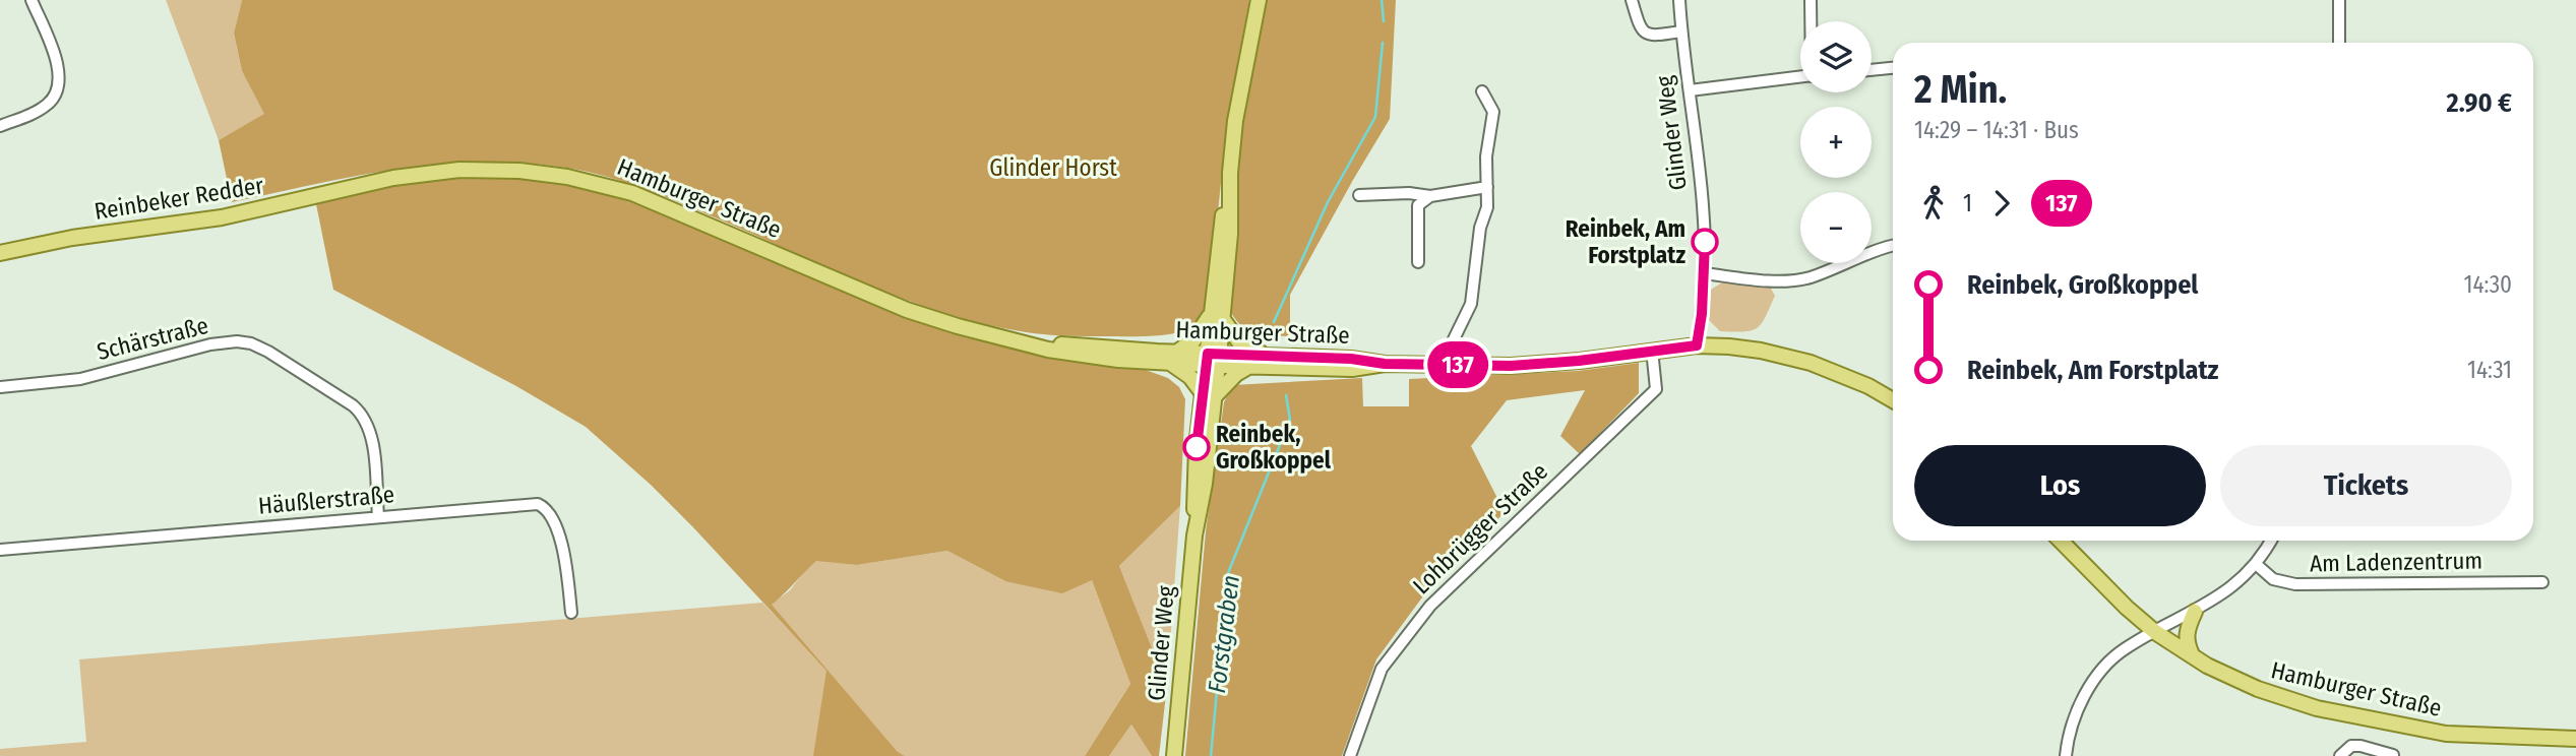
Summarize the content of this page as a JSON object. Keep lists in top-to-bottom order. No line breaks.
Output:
{"streets":{"main road":["Glinder Weg","Reinbeker Redder","Hamburger Straße"],"street":["Schärstraße","Häußlerstraße","Lohbrügger Straße","Am Ladenzentrum"]},"crossings":[["Glinder Weg","Hamburger Straße"],["Reinbeker Redder","Hamburger Straße"],["Hamburger Straße","Lohbrügger Straße"],["Schärstraße","Häußlerstraße"]],"water":["Forstgraben"],"parks":["Glinder Horst"],"places":["Reinbek, Am Forstplatz","Reinbek, Großkoppel"],"lines":["bus line 137"],"page":{"on_map":"137","map_buttons":["+","−"],"heading":["2 Min.","14:29 – 14:31 · Bus","2.90 €"],"legs":["1","137"],"list":[{"name":"Reinbek, Großkoppel","value":"14:30"},{"name":"Reinbek, Am Forstplatz","value":"14:31"}],"buttons":["Los","Tickets"]}}
